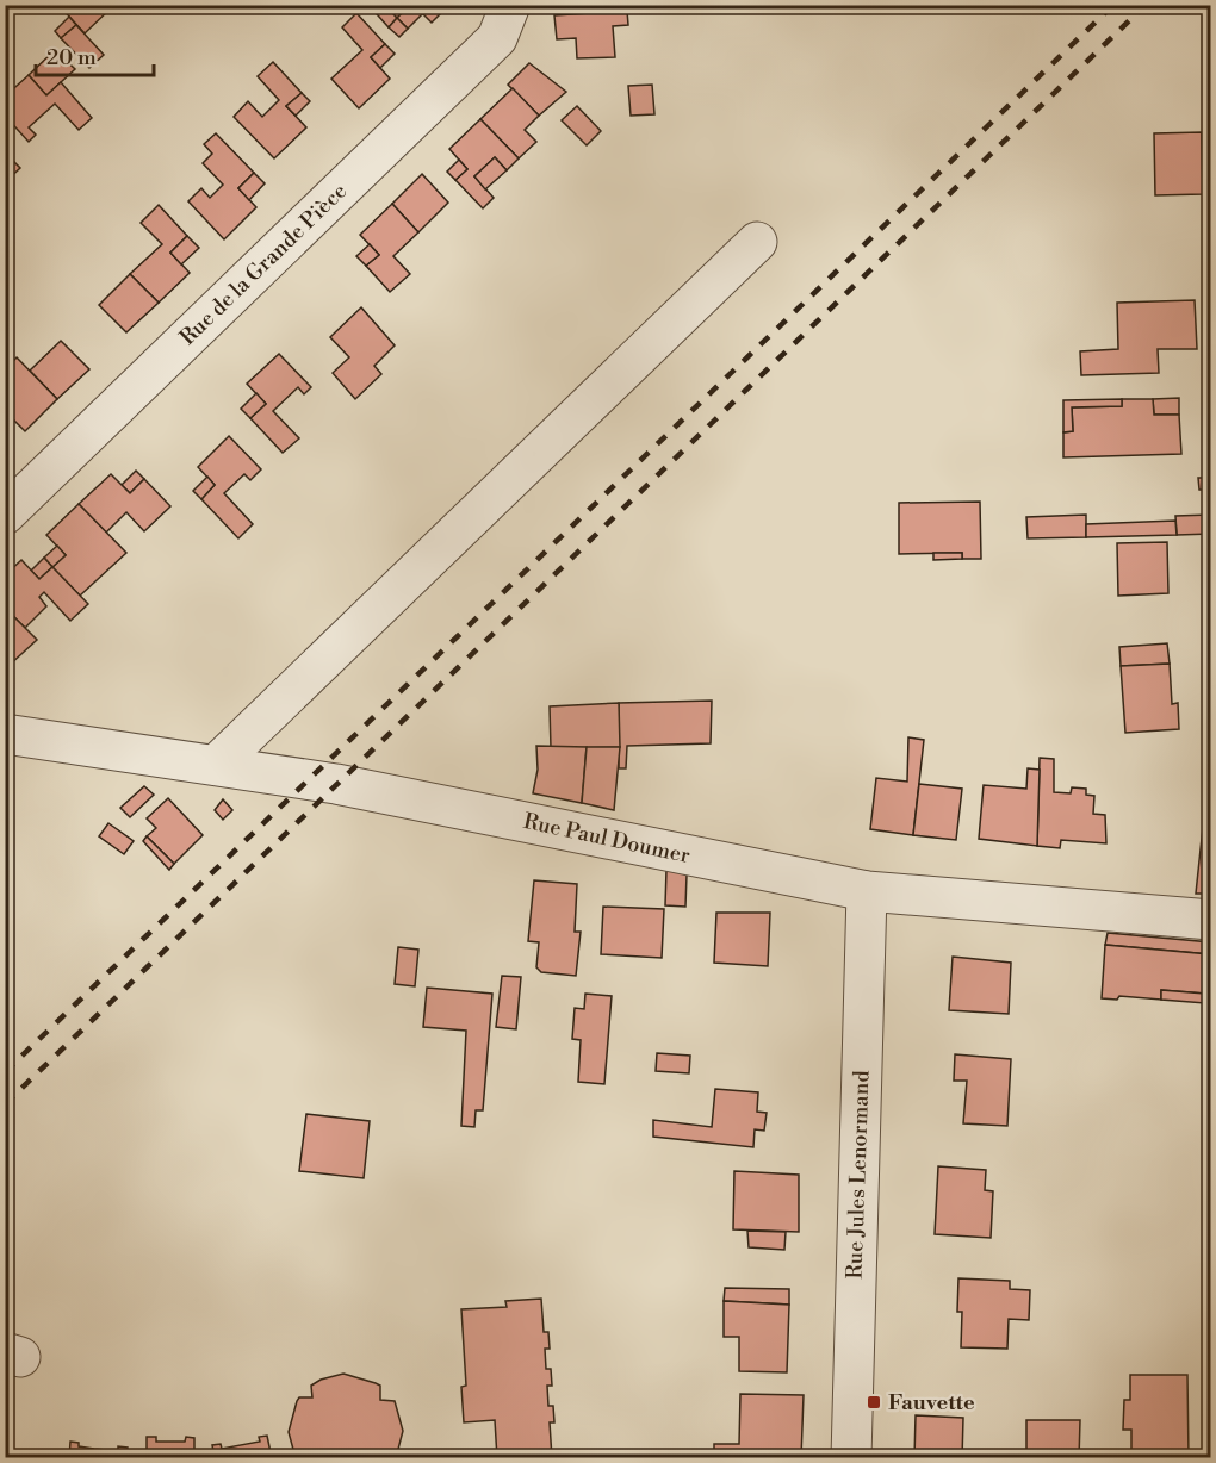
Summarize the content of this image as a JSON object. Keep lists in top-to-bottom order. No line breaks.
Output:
{"streets":{"street":["Rue de la Grande Pièce","Rue Paul Doumer","Rue Jules Lenormand"]},"crossings":[["Rue Paul Doumer","Rue Jules Lenormand"]],"places":{"transit":["Fauvette"]},"scale_bar":"20 m"}
